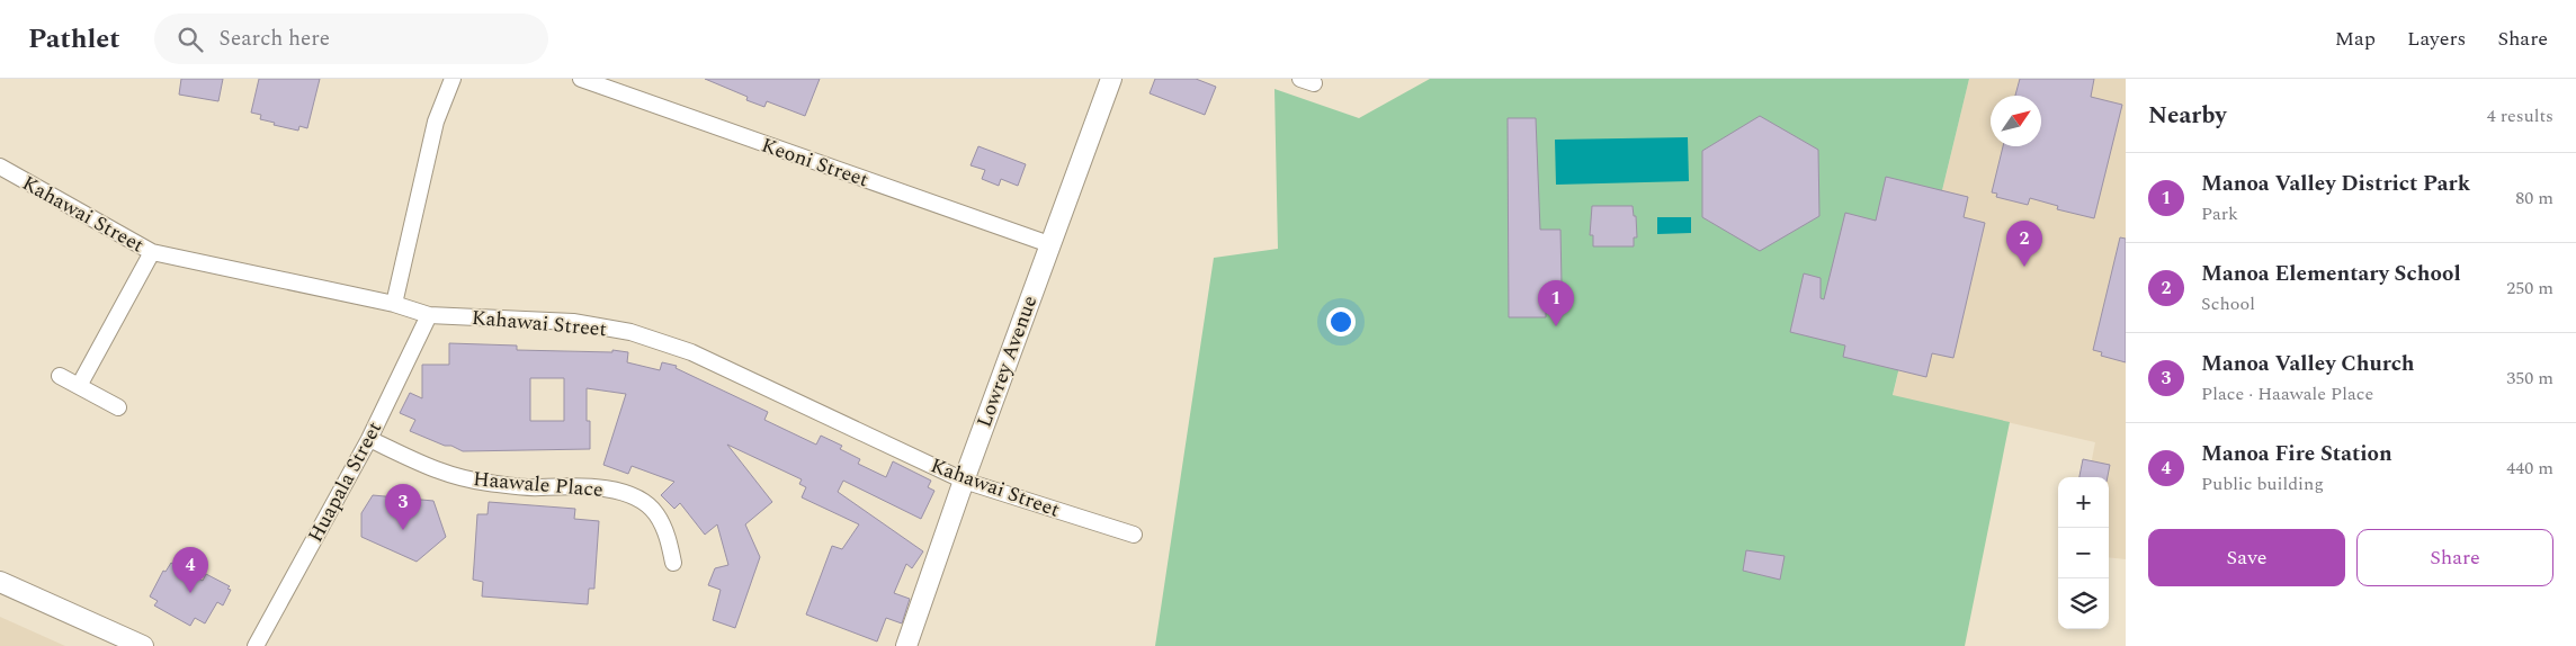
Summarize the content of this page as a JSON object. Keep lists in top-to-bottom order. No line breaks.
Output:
{"streets":{"street":["Keoni Street","Kahawai Street","Lowrey Avenue","Huapala Street","Haawale Place"]},"crossings":[["Keoni Street","Lowrey Avenue"],["Kahawai Street","Lowrey Avenue"],["Kahawai Street","Huapala Street"],["Huapala Street","Haawale Place"]],"north":"top right","page":{"header":"Pathlet","search":"Search here","nav":["Map","Layers","Share"],"heading":["Nearby","4 results"],"list":[{"mark":"1","name":"Manoa Valley District Park","note":"Park","value":"80 m"},{"mark":"2","name":"Manoa Elementary School","note":"School","value":"250 m"},{"mark":"3","name":"Manoa Valley Church","note":"Place · Haawale Place","value":"350 m"},{"mark":"4","name":"Manoa Fire Station","note":"Public building","value":"440 m"}],"pins":["2","1","3","4"],"map_buttons":["+","−"],"buttons":["Save","Share"]}}
